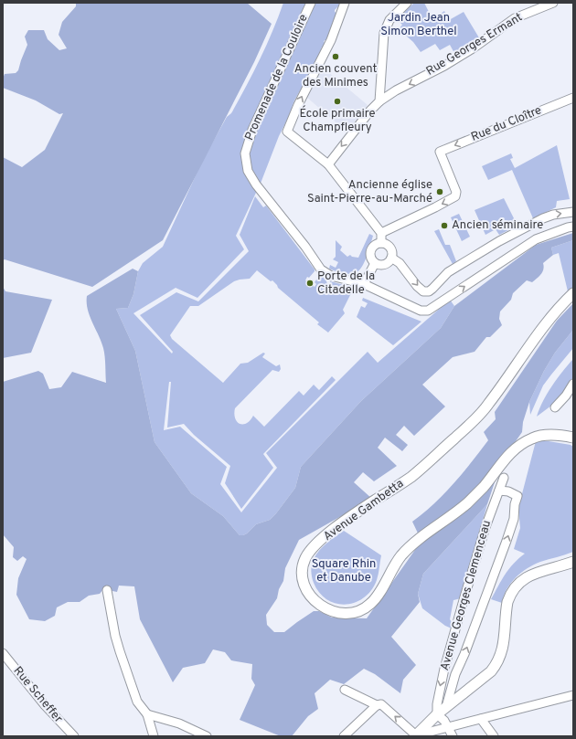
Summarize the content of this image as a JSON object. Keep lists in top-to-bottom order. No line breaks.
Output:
{"streets":{"main road":["Avenue Gambetta"],"street":["Rue Georges Ermant","Promenade de la Couloire","Rue du Cloître","Avenue Georges Clemenceau","Rue Scheffer"]},"one_way":["Rue Georges Ermant","Rue du Cloître"],"parks":["Jardin Jean Simon Berthel","Square Rhin et Danube"],"places":["Ancien couvent des Minimes","École primaire Champfleury","Ancienne église Saint-Pierre-au-Marché","Ancien séminaire","Porte de la Citadelle"]}
